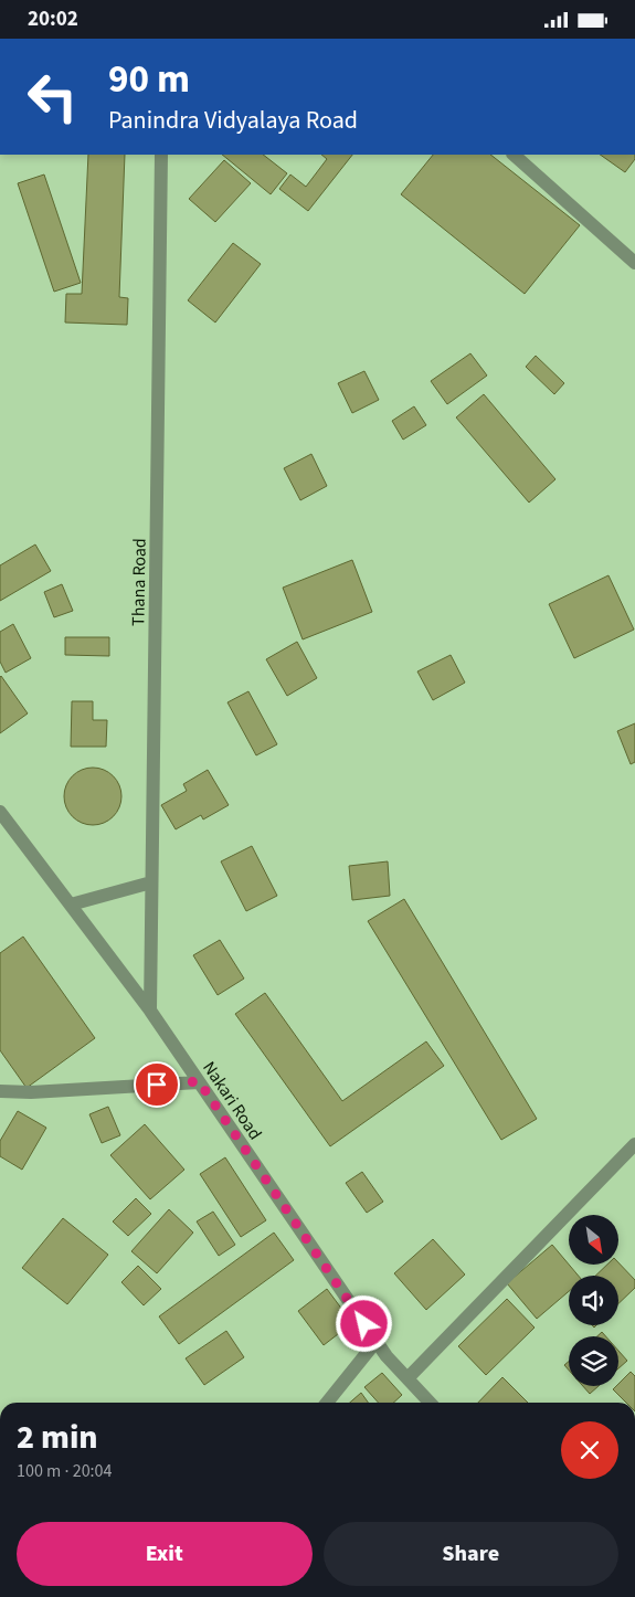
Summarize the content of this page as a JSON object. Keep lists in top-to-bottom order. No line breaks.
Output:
{"streets":{"street":["Thana Road","Nakari Road"]},"crossings":[["Thana Road","Nakari Road"]],"north":"bottom right","page":{"status":"20:02","turn":["90 m","Panindra Vidyalaya Road"],"heading":["2 min","100 m · 20:04"],"buttons":["Exit","Share"]}}
